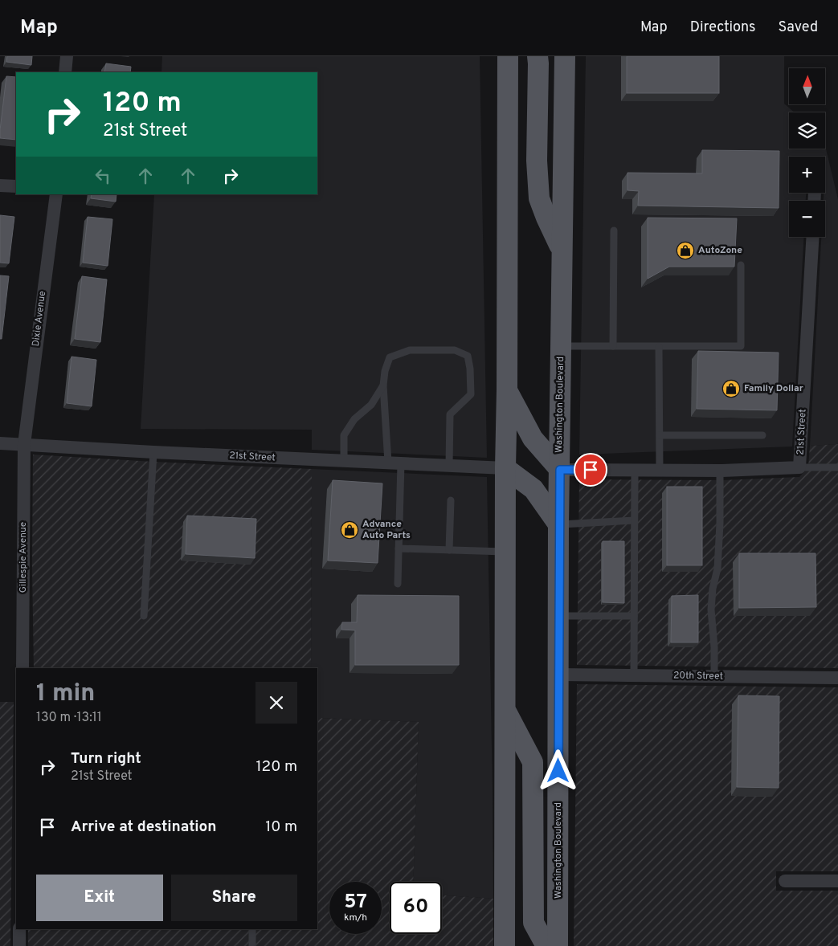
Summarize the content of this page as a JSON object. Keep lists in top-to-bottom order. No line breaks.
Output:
{"streets":{"main road":["Washington Boulevard"],"street":["Dixie Avenue","21st Street","Gillespie Avenue","20th Street"]},"crossings":[["Dixie Avenue","21st Street"],["Dixie Avenue","Gillespie Avenue"],["Washington Boulevard","21st Street"],["Washington Boulevard","20th Street"],["21st Street","Gillespie Avenue"]],"places":{"shop":["AutoZone","Family Dollar","Advance Auto Parts"]},"north":"top","page":{"header":"Map","nav":["Map","Directions","Saved"],"map_buttons":["+","−"],"turn":["120 m","21st Street"],"heading":["1 min","130 m · 13:11"],"list":[{"name":"Turn right","note":"21st Street","value":"120 m"},{"name":"Arrive at destination","value":"10 m"}],"buttons":["Exit","Share"],"speed":"57 km/h","limit":"60"}}
